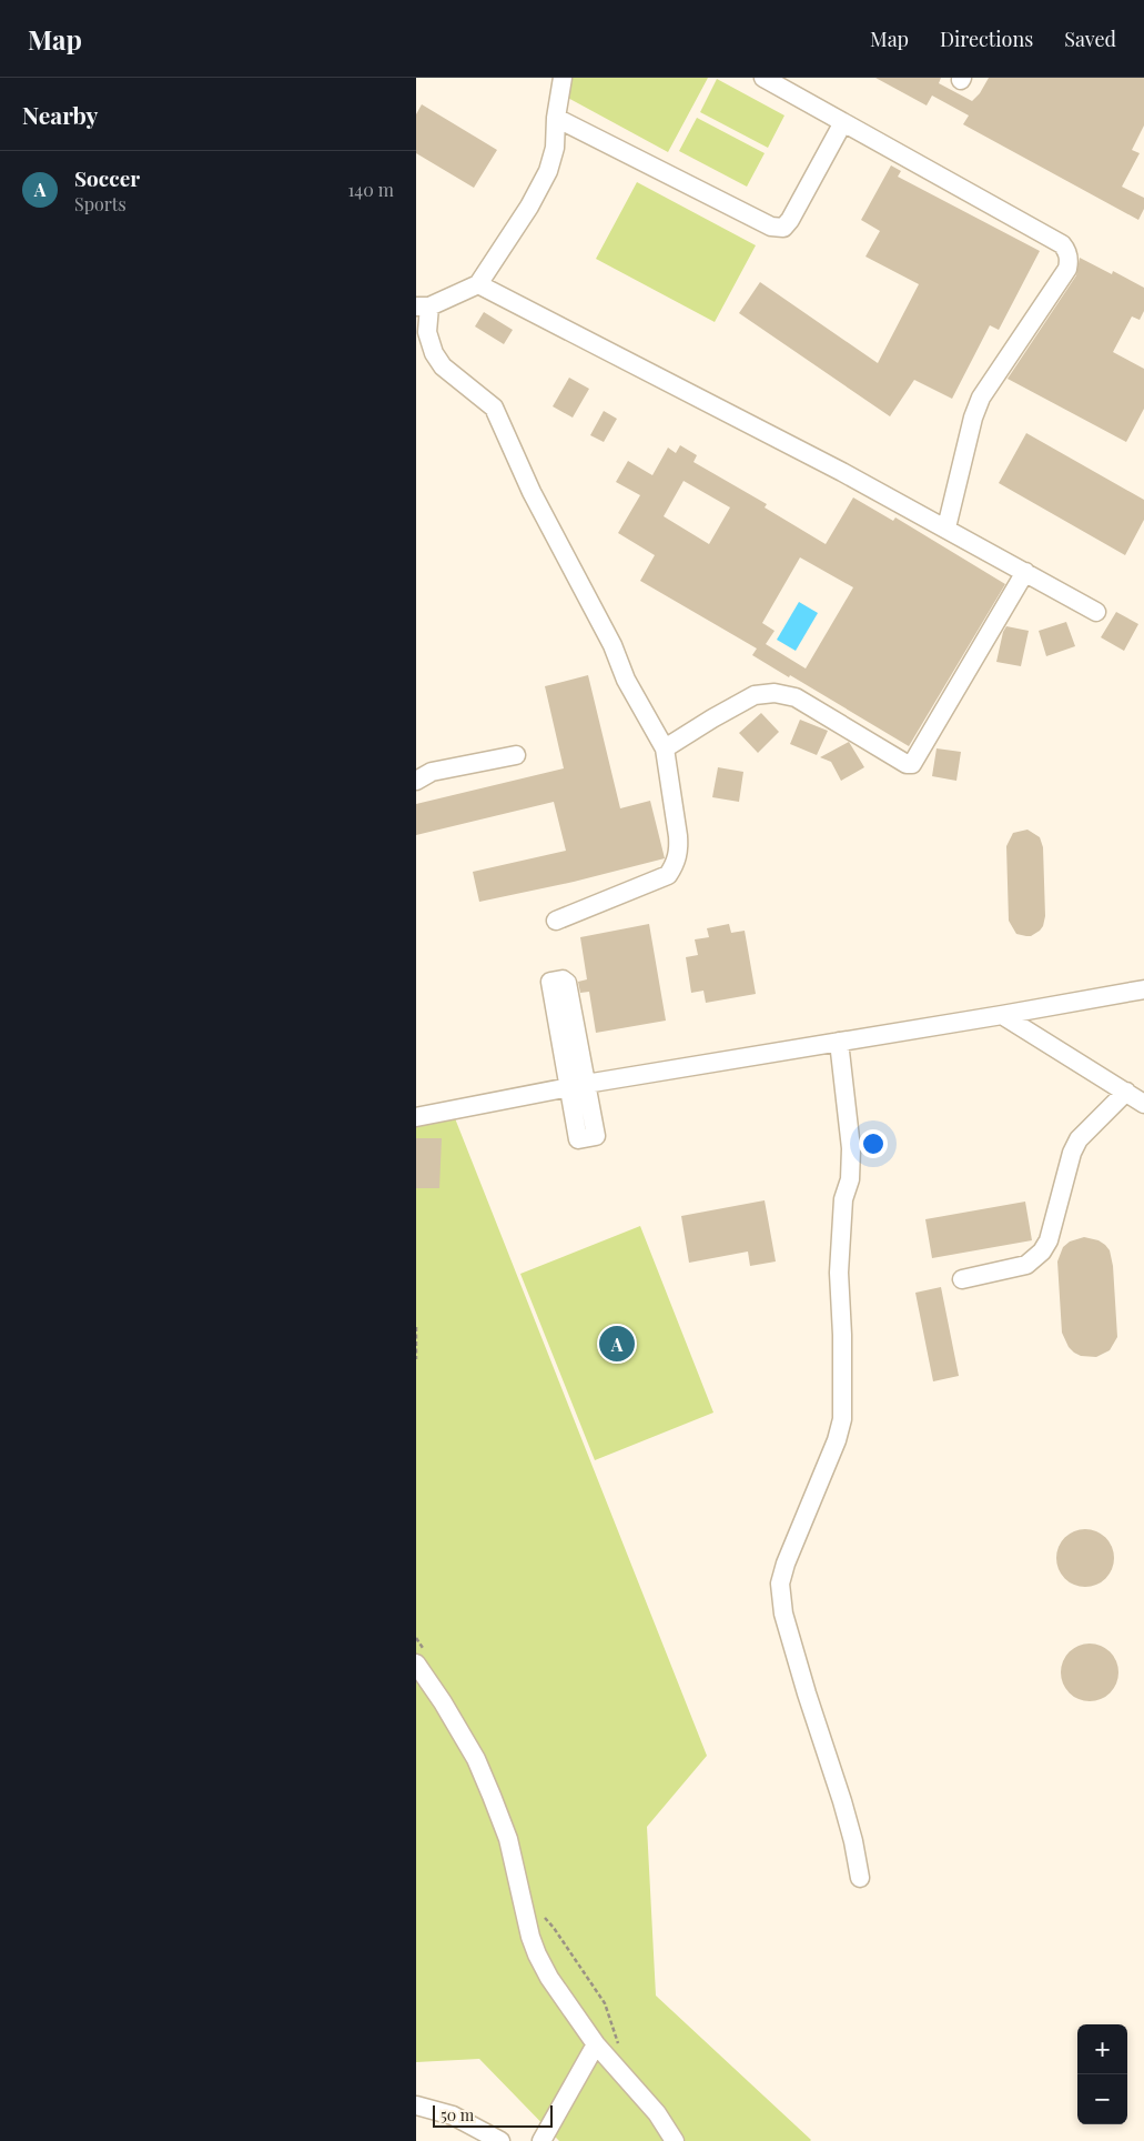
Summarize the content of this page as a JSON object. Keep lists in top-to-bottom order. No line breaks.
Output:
{"scale_bar":"50 m","page":{"header":"Map","nav":["Map","Directions","Saved"],"heading":"Nearby","list":[{"mark":"A","name":"Soccer","note":"Sports","value":"140 m"}],"pins":"A","map_buttons":["+","−"],"scale":"50 m"}}
